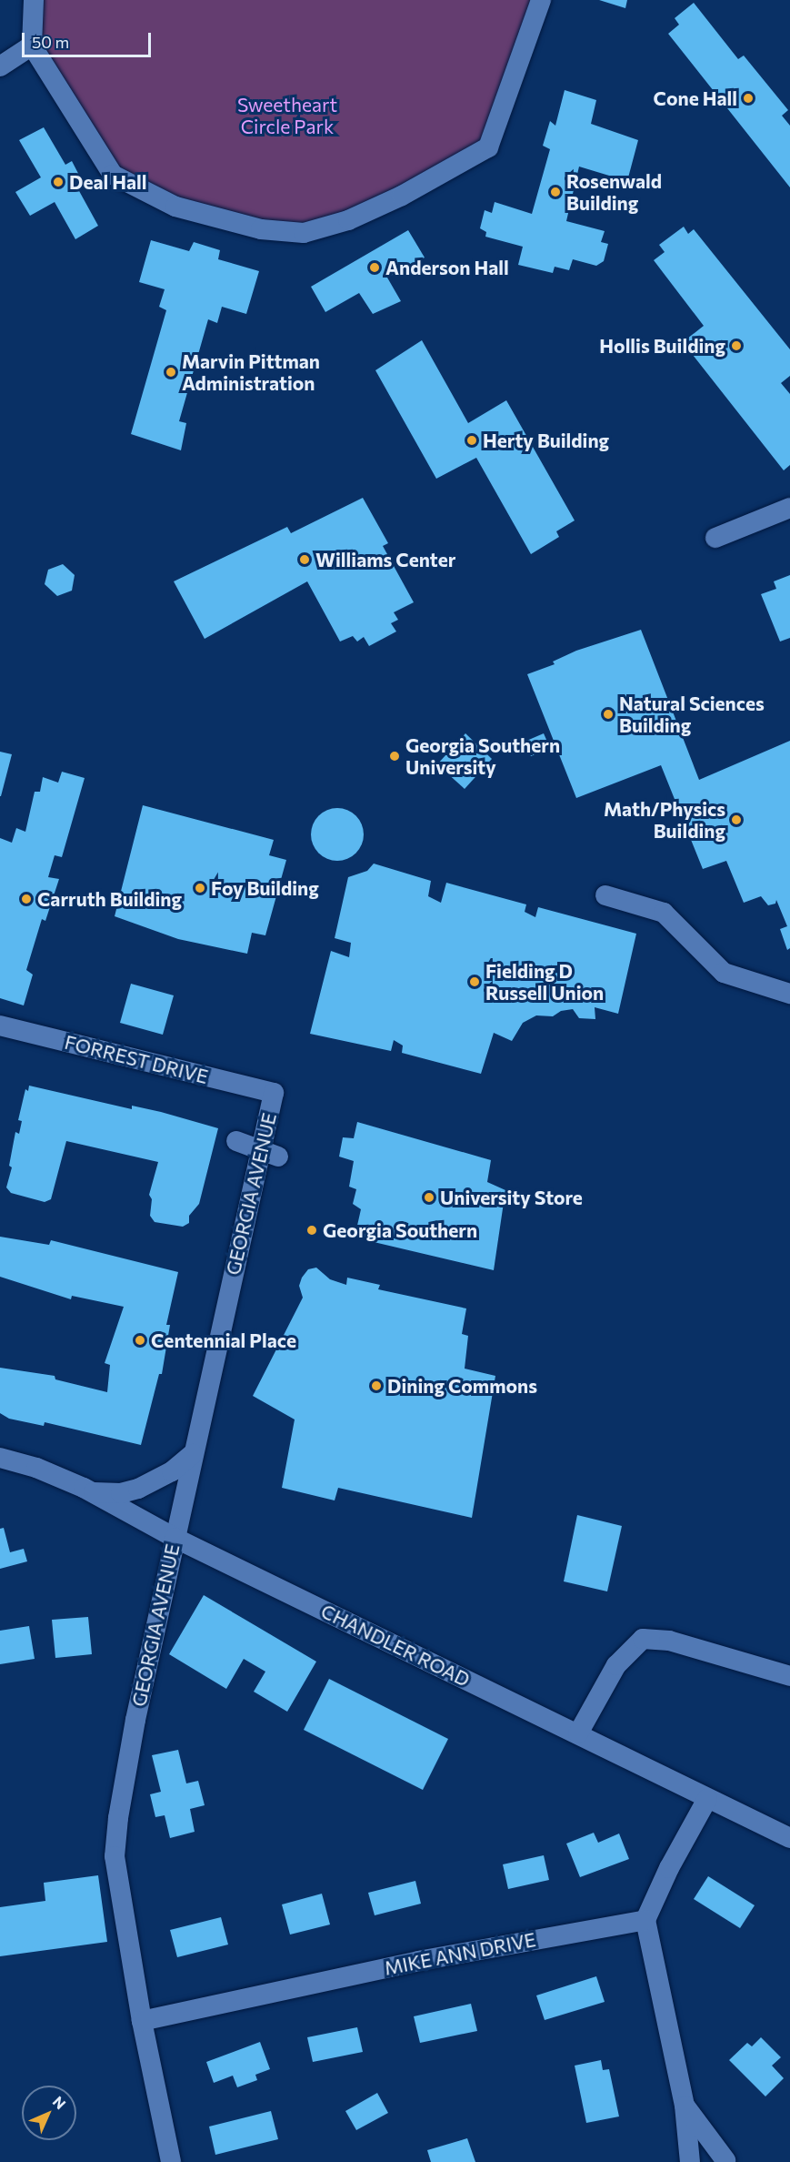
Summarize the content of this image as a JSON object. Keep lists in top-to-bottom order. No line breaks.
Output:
{"streets":{"street":["FORREST DRIVE","GEORGIA AVENUE","CHANDLER ROAD","MIKE ANN DRIVE"]},"crossings":[["FORREST DRIVE","GEORGIA AVENUE"],["GEORGIA AVENUE","CHANDLER ROAD"],["GEORGIA AVENUE","MIKE ANN DRIVE"]],"parks":["Sweetheart Circle Park"],"places":["Cone Hall","Deal Hall","Rosenwald Building","Anderson Hall","Hollis Building","Marvin Pittman Administration","Herty Building","Williams Center","Natural Sciences Building","Georgia Southern University","Math/Physics Building","Foy Building","Carruth Building","Fielding D Russell Union","University Store","Georgia Southern","Centennial Place","Dining Commons"],"scale_bar":"50 m","north":"top right"}
